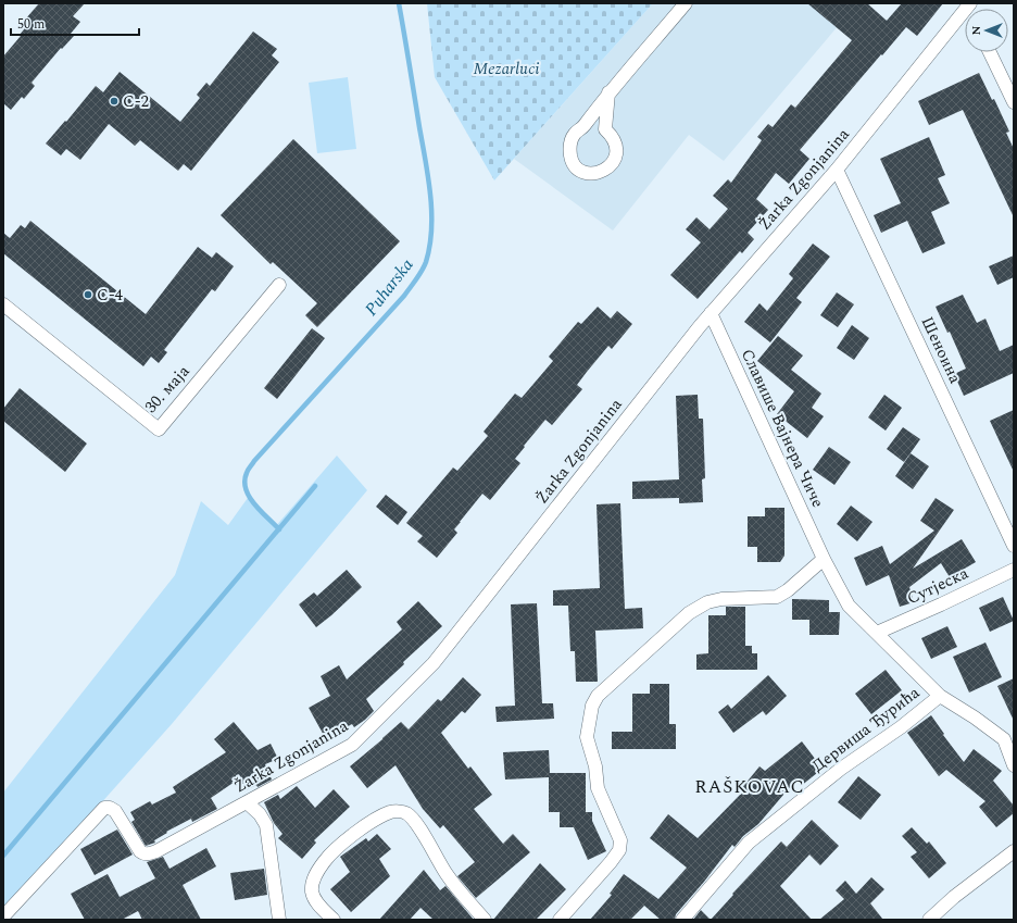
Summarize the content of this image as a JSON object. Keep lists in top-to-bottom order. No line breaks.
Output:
{"streets":{"street":["Žarka Zgonjanina","Шеноина","30. маја","Славише Вајнера Чиче","Сутјеска","Дервиша Ђурића"]},"crossings":[["Žarka Zgonjanina","Шеноина"],["Žarka Zgonjanina","Славише Вајнера Чиче"],["Славише Вајнера Чиче","Сутјеска"],["Славише Вајнера Чиче","Дервиша Ђурића"]],"districts":["RAŠKOVAC"],"water":["Puharska"],"parks":["Mezarluci"],"places":["C-2","C-4"],"scale_bar":"50 m","north":"left"}
